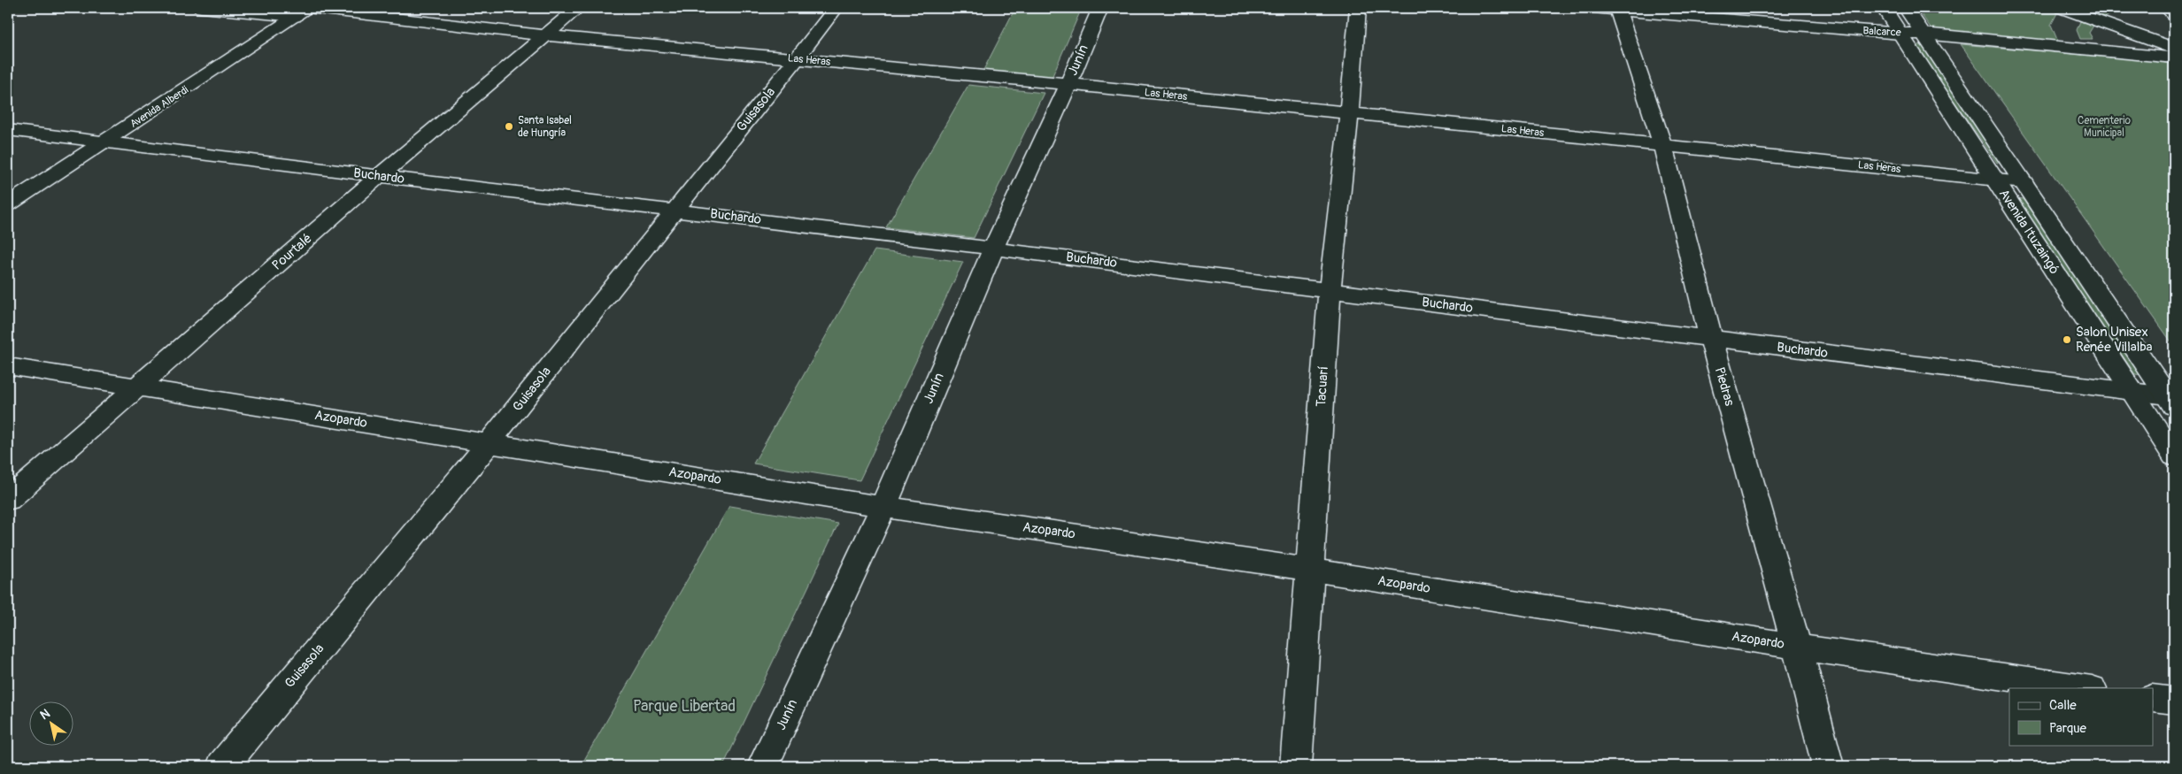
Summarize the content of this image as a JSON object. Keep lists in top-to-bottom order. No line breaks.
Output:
{"streets":{"street":["Balcarce","Las Heras","Junín","Avenida Alberdi","Guisasola","Buchardo","Avenida Ituzaingó","Pourtalé","Tacuarí","Piedras","Azopardo"]},"crossings":[["Balcarce","Avenida Ituzaingó"],["Balcarce","Piedras"],["Las Heras","Junín"],["Las Heras","Avenida Alberdi"],["Las Heras","Guisasola"],["Las Heras","Avenida Ituzaingó"],["Las Heras","Pourtalé"],["Las Heras","Tacuarí"],["Las Heras","Piedras"],["Junín","Buchardo"],["Junín","Azopardo"],["Avenida Alberdi","Buchardo"],["Guisasola","Buchardo"],["Guisasola","Azopardo"],["Buchardo","Avenida Ituzaingó"],["Buchardo","Pourtalé"],["Buchardo","Tacuarí"],["Buchardo","Piedras"],["Pourtalé","Azopardo"],["Tacuarí","Azopardo"],["Piedras","Azopardo"]],"parks":["Cementerio Municipal","Parque Libertad"],"places":["Santa Isabel de Hungría","Salon Unisex Renée Villalba"],"legend":["Calle","Parque"],"north":"top left"}
